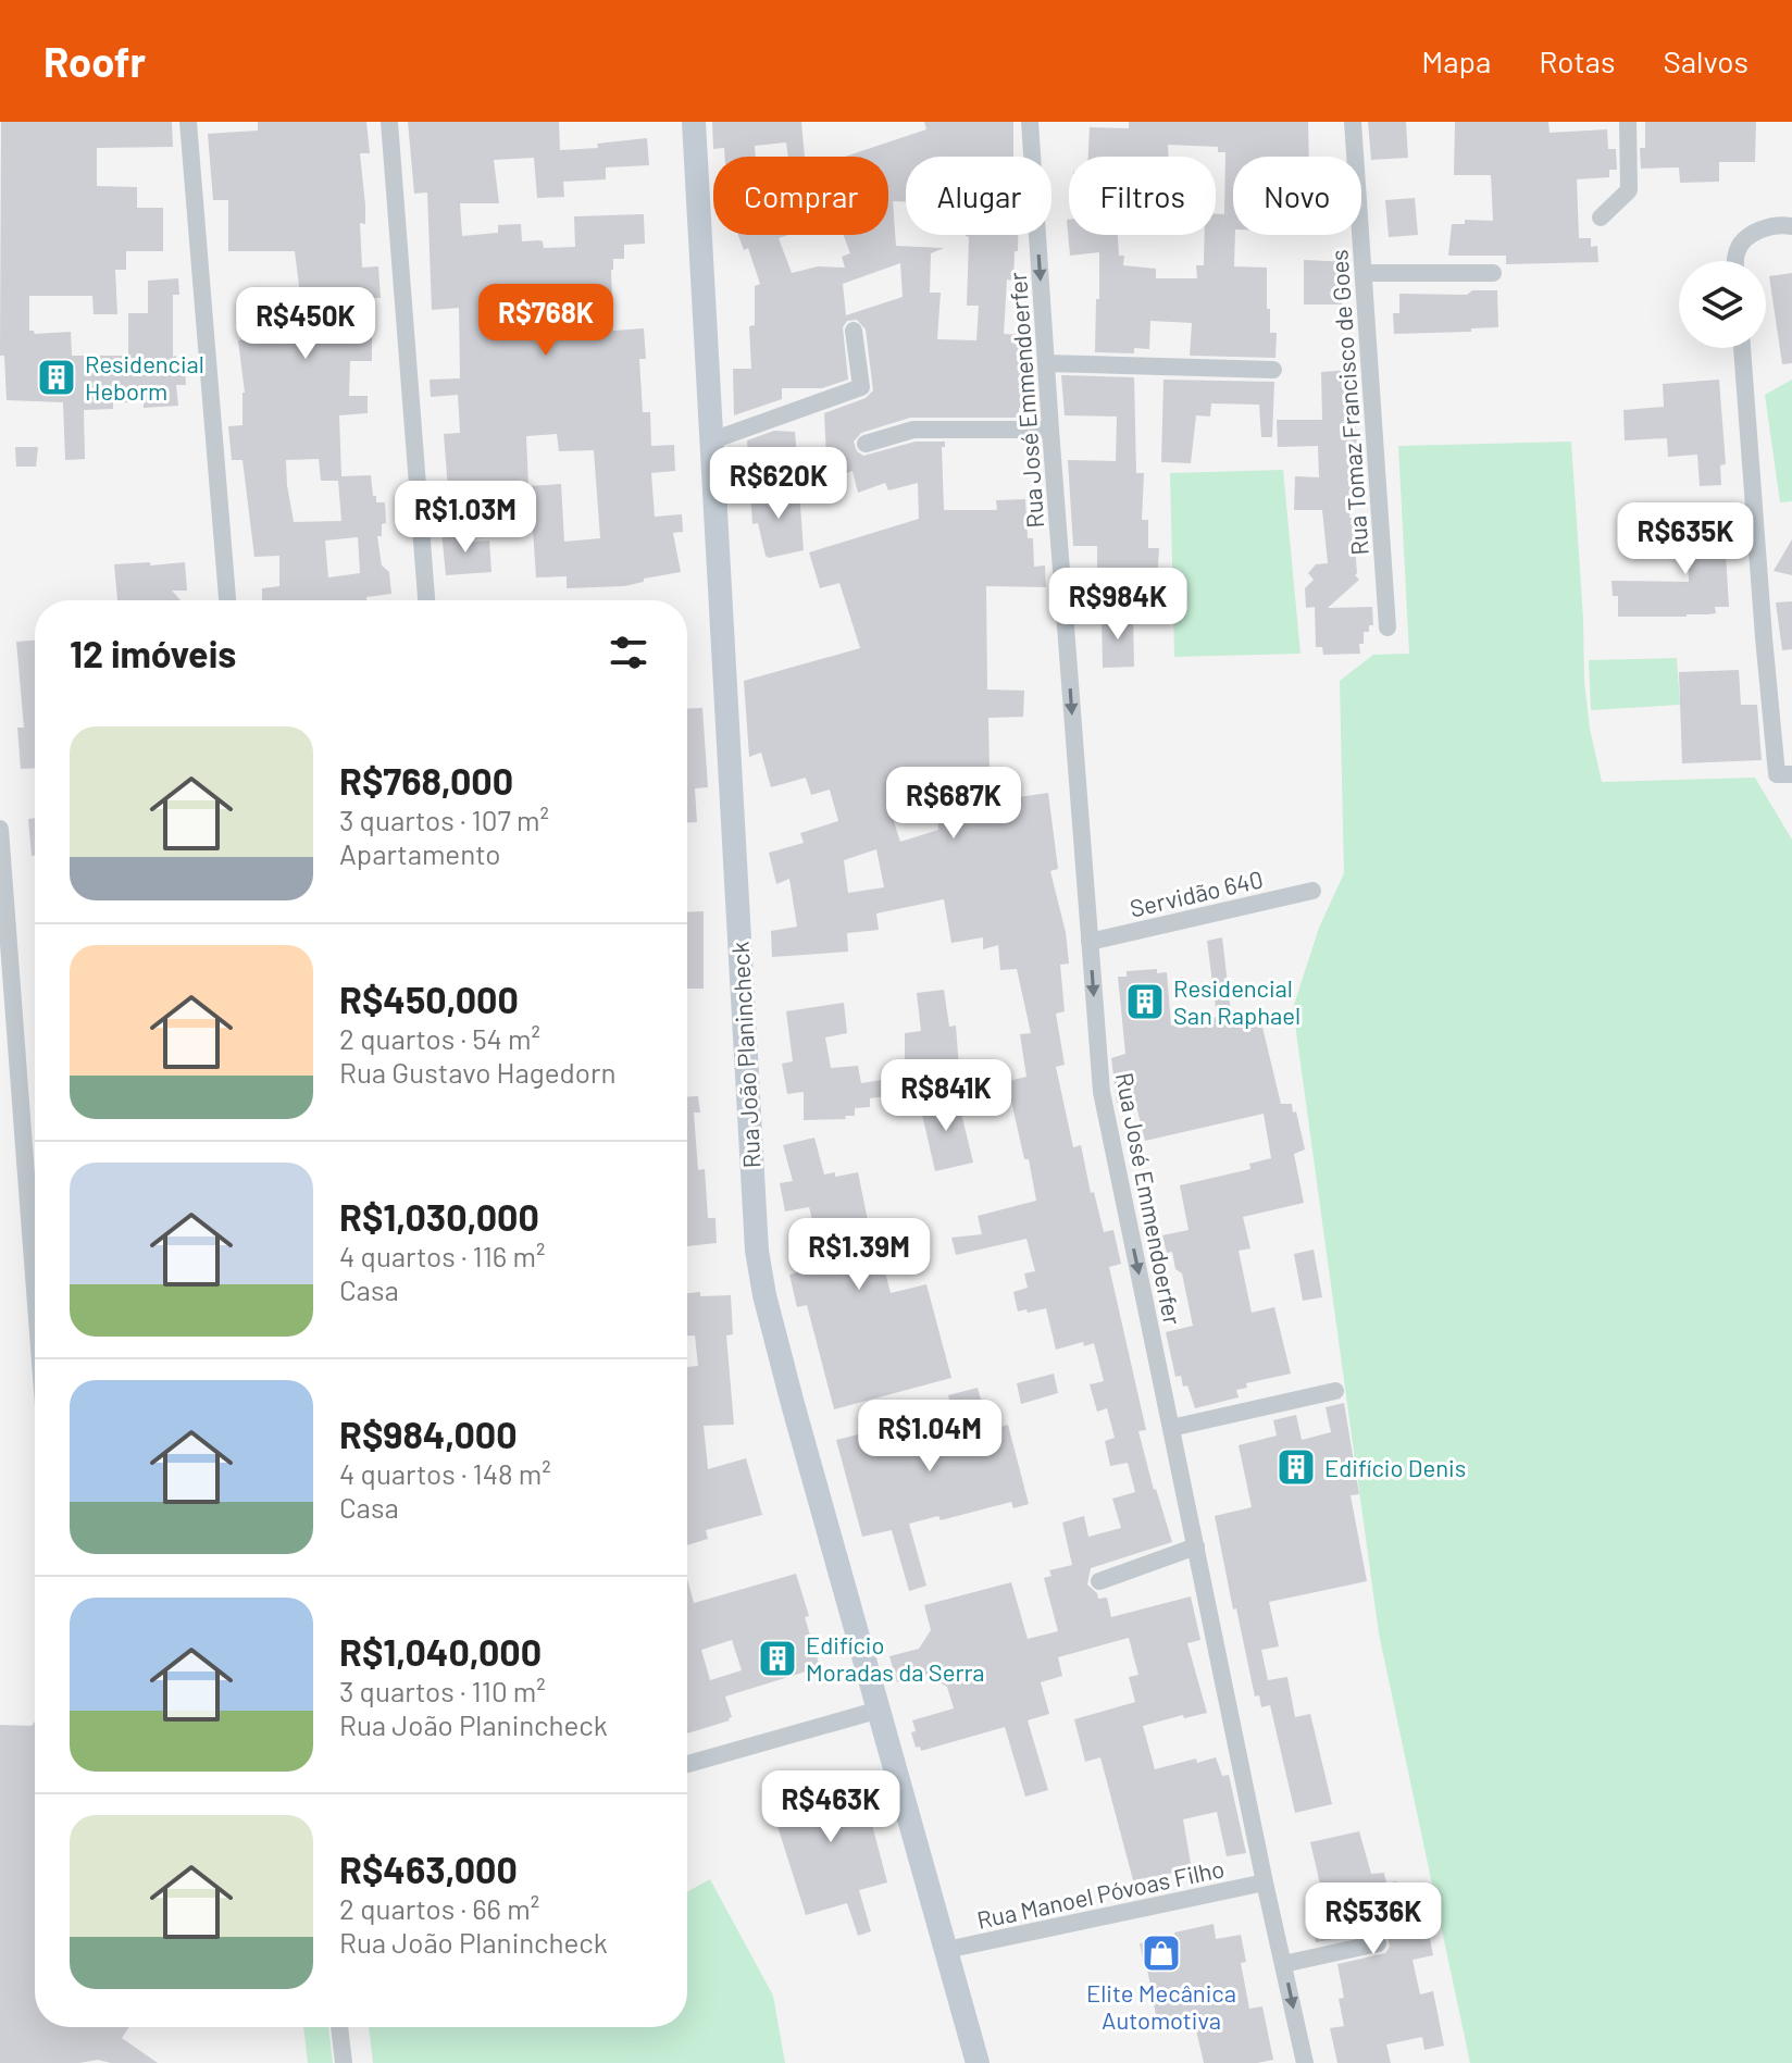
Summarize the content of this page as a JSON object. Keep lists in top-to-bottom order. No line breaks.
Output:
{"streets":{"main road":["Rua João Planincheck"],"street":["Rua José Emmendoerfer","Rua Tomaz Francisco de Goes","Servidão 640","Rua Manoel Póvoas Filho"]},"crossings":[["Rua José Emmendoerfer","Servidão 640"],["Rua José Emmendoerfer","Rua Manoel Póvoas Filho"],["Rua João Planincheck","Rua Manoel Póvoas Filho"]],"one_way":["Rua José Emmendoerfer"],"places":{"building":["Residencial Heborm","Residencial San Raphael","Edifício Denis","Edifício Moradas da Serra"],"shop":["Elite Mecânica Automotiva"]},"page":{"header":"Roofr","nav":["Mapa","Rotas","Salvos"],"chip":["Comprar","Alugar","Filtros","Novo"],"price":["R$768K","R$450K","R$620K","R$1.03M","R$635K","R$984K","R$687K","R$841K","R$1.39M","R$1.04M","R$463K","R$536K"],"heading":"12 imóveis","list":[{"name":"R$768,000","note":"3 quartos · 107 m² · Apartamento"},{"name":"R$450,000","note":"2 quartos · 54 m² · Rua Gustavo Hagedorn"},{"name":"R$1,030,000","note":"4 quartos · 116 m² · Casa"},{"name":"R$984,000","note":"4 quartos · 148 m² · Casa"},{"name":"R$1,040,000","note":"3 quartos · 110 m² · Rua João Planincheck"},{"name":"R$463,000","note":"2 quartos · 66 m² · Rua João Planincheck"}]}}
